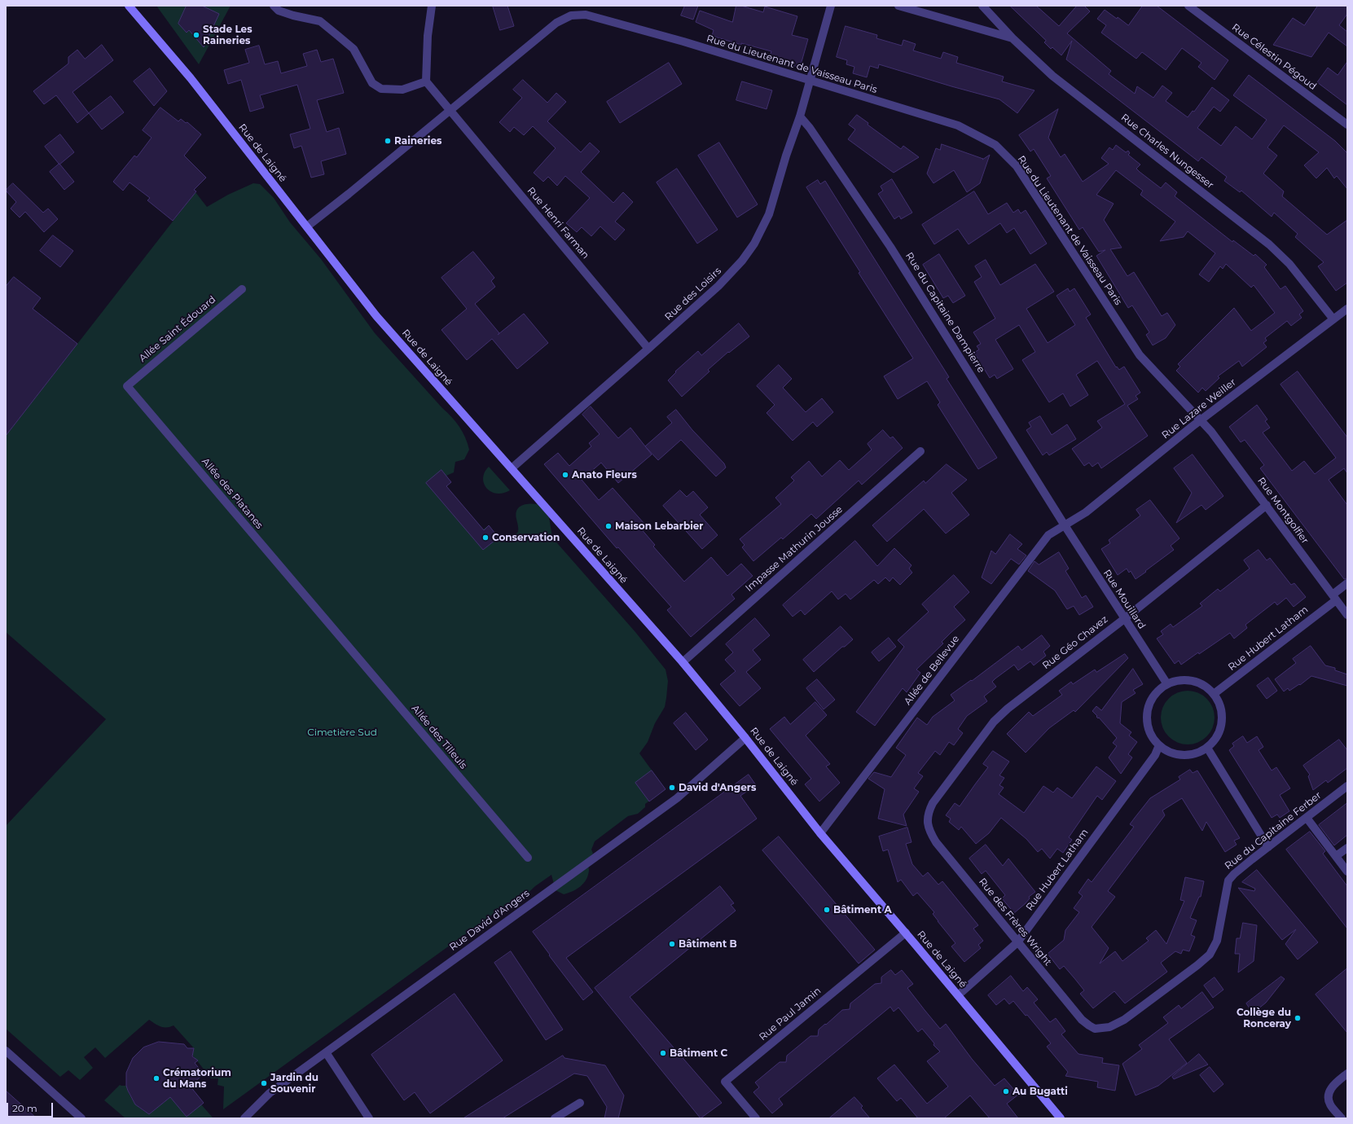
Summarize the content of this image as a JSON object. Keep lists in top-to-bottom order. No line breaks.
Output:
{"streets":{"street":["Rue Célestin Pégoud","Rue du Lieutenant de Vaisseau Paris","Rue Charles Nungesser","Rue de Laigné","Rue Henri Farman","Rue des Loisirs","Rue du Capitaine Dampierre","Allée Saint Édouard","Rue Lazare Weiller","Allée des Platanes","Rue Montgolfier","Impasse Mathurin Jousse","Rue Mouillard","Rue Hubert Latham","Rue Géo Chavez","Allée de Bellevue","Allée des Tilleuls","Rue du Capitaine Ferber","Rue David d'Angers","Rue des Frères Wright","Rue Paul Jamin"]},"crossings":[["Rue du Lieutenant de Vaisseau Paris","Rue de Laigné"],["Rue du Lieutenant de Vaisseau Paris","Rue Henri Farman"],["Rue du Lieutenant de Vaisseau Paris","Rue des Loisirs"],["Rue du Lieutenant de Vaisseau Paris","Rue Lazare Weiller"],["Rue du Lieutenant de Vaisseau Paris","Rue Montgolfier"],["Rue Charles Nungesser","Rue Lazare Weiller"],["Rue de Laigné","Rue des Loisirs"],["Rue de Laigné","Impasse Mathurin Jousse"],["Rue de Laigné","Rue Hubert Latham"],["Rue de Laigné","Allée de Bellevue"],["Rue de Laigné","Rue David d'Angers"],["Rue de Laigné","Rue Paul Jamin"],["Rue Henri Farman","Rue des Loisirs"],["Rue des Loisirs","Rue du Capitaine Dampierre"],["Rue du Capitaine Dampierre","Rue Lazare Weiller"],["Rue du Capitaine Dampierre","Rue Mouillard"],["Rue du Capitaine Dampierre","Allée de Bellevue"],["Allée Saint Édouard","Allée des Platanes"],["Rue Lazare Weiller","Rue Montgolfier"],["Rue Lazare Weiller","Rue Mouillard"],["Rue Lazare Weiller","Allée de Bellevue"],["Allée des Platanes","Allée des Tilleuls"],["Rue Montgolfier","Rue Hubert Latham"],["Rue Montgolfier","Rue Géo Chavez"],["Rue Mouillard","Rue Hubert Latham"],["Rue Mouillard","Rue Géo Chavez"],["Rue Mouillard","Allée de Bellevue"],["Rue Hubert Latham","Rue des Frères Wright"],["Rue Géo Chavez","Rue des Frères Wright"],["Rue du Capitaine Ferber","Rue des Frères Wright"]],"parks":["Cimetière Sud"],"places":["Stade Les Raineries","Raineries","Anato Fleurs","Maison Lebarbier","Conservation","David d'Angers","Bâtiment A","Bâtiment B","Collège du Ronceray","Bâtiment C","Crématorium du Mans","Jardin du Souvenir","Au Bugatti"],"scale_bar":"20 m"}
